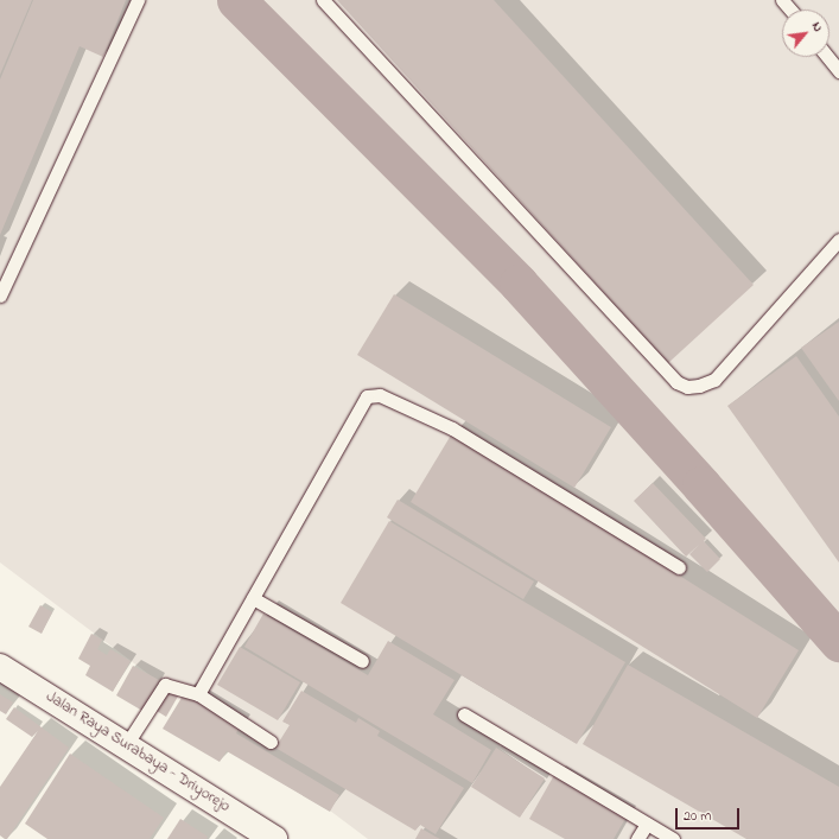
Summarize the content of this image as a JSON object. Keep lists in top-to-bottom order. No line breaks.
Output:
{"streets":{"main road":["Jalan Raya Surabaya - Driyorejo"]},"scale_bar":"20 m","north":"top right"}
